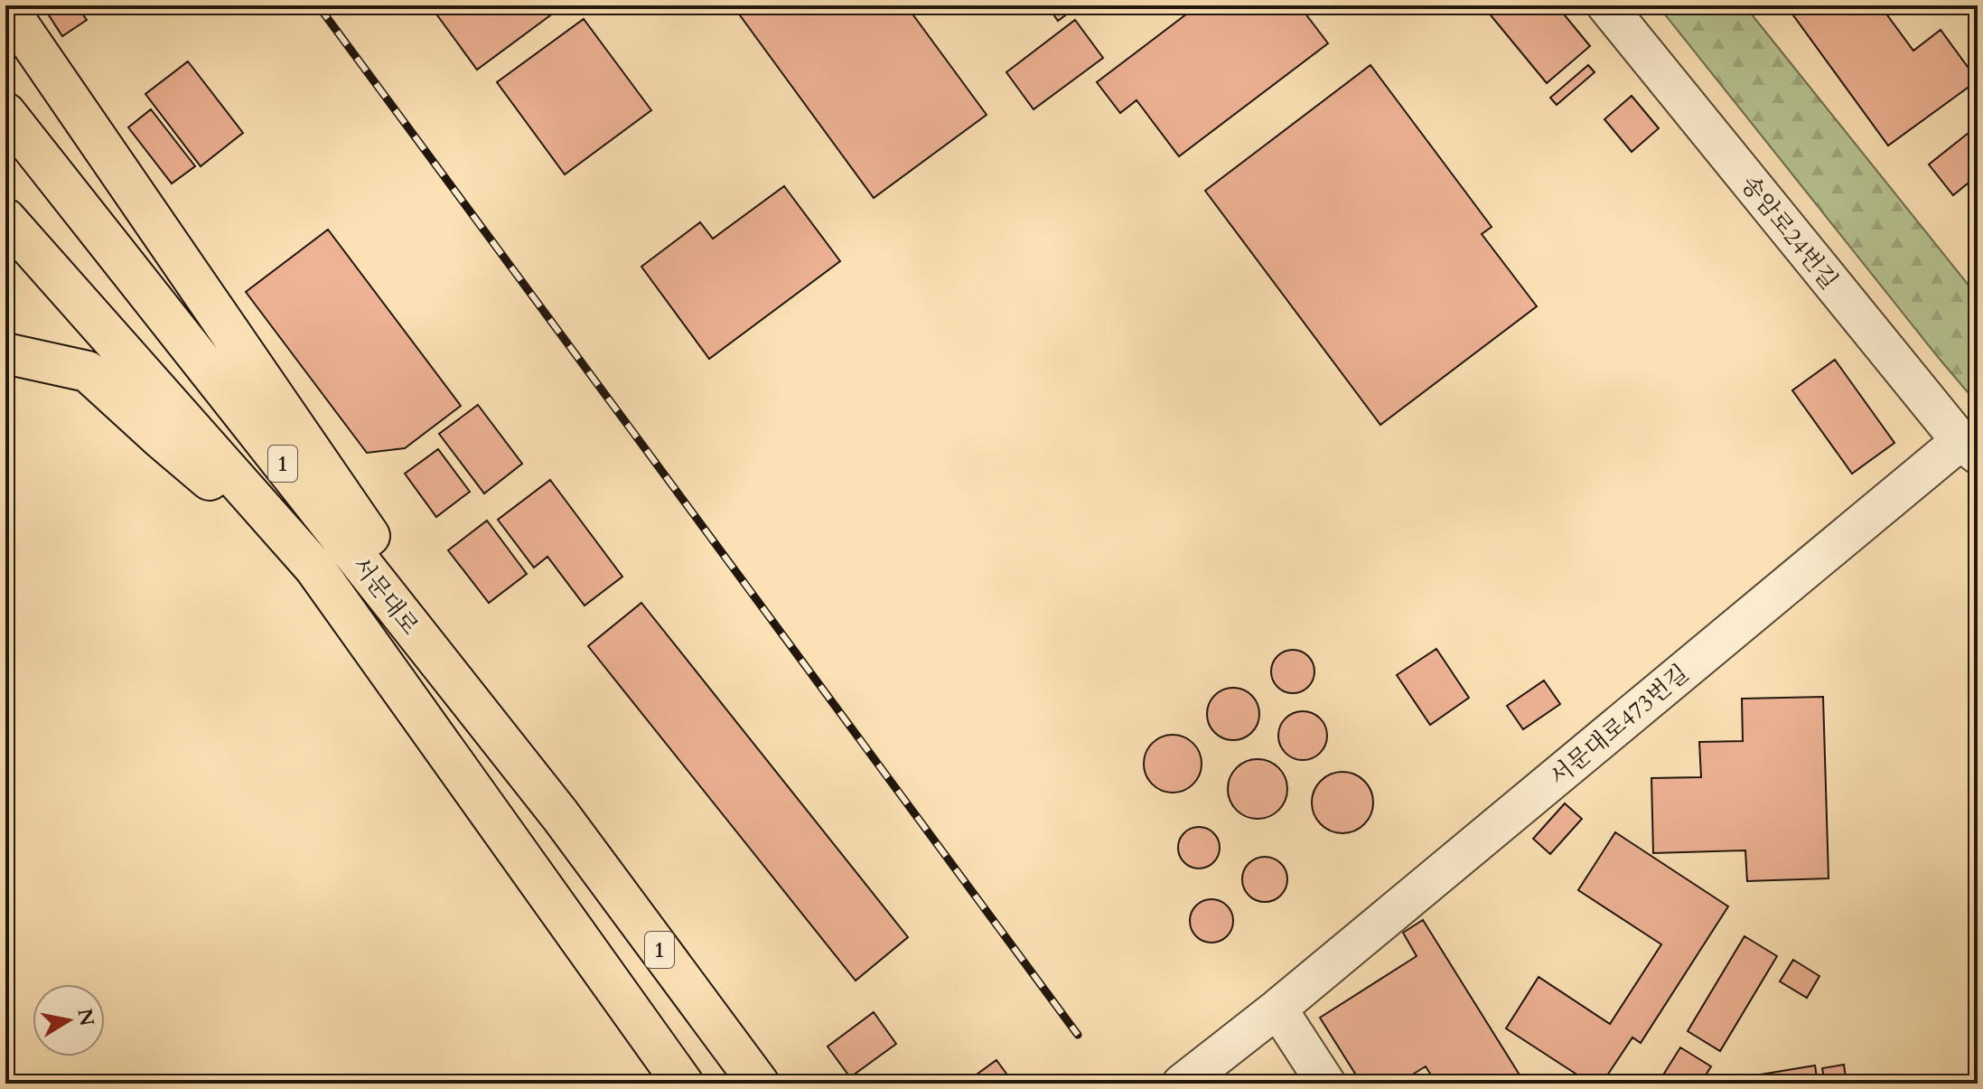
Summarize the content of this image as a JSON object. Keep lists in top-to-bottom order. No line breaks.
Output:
{"streets":{"main road":["1","서문대로"],"street":["송암로24번길","서문대로473번길"]},"crossings":[["송암로24번길","서문대로473번길"]],"north":"right"}
